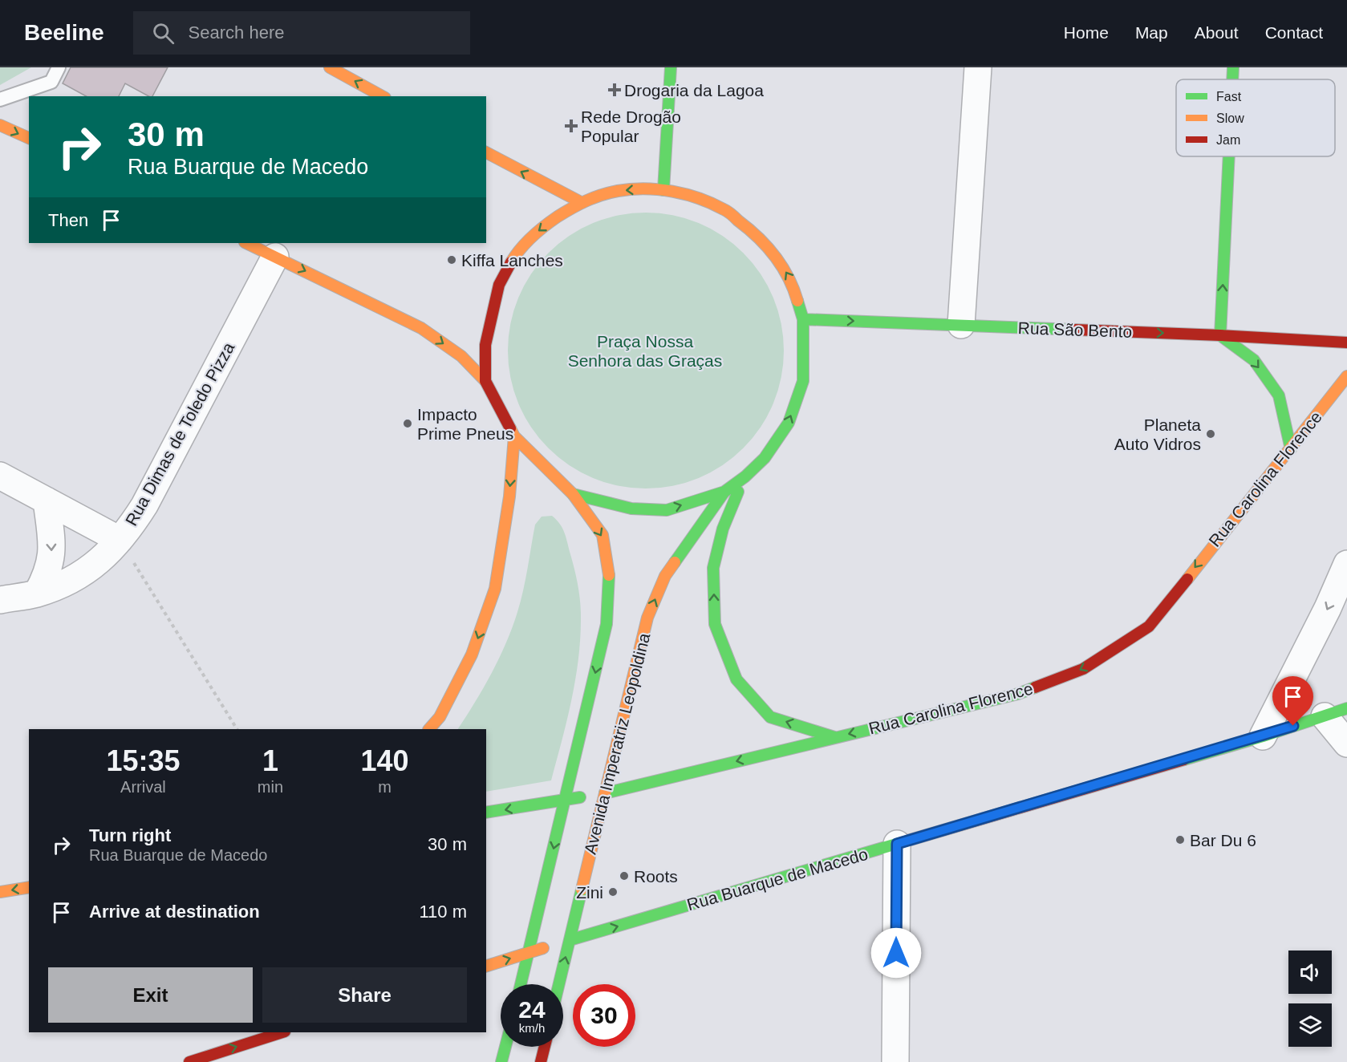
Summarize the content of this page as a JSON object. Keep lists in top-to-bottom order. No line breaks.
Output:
{"streets":{"main road":["Rua São Bento","Rua Carolina Florence","Avenida Imperatriz Leopoldina","Rua Buarque de Macedo"],"street":["Rua Dimas de Toledo Pizza"]},"crossings":[["Rua Carolina Florence","Avenida Imperatriz Leopoldina"],["Avenida Imperatriz Leopoldina","Rua Buarque de Macedo"]],"one_way":["Rua São Bento","Rua Carolina Florence","Avenida Imperatriz Leopoldina","Rua Buarque de Macedo"],"parks":["Praça Nossa Senhora das Graças"],"places":{"health":["Drogaria da Lagoa","Rede Drogão Popular"],"other":["Kiffa Lanches","Impacto Prime Pneus","Planeta Auto Vidros","Bar Du 6","Roots","Zini"]},"legend":["Fast","Slow","Jam"],"page":{"header":"Beeline","search":"Search here","nav":["Home","Map","About","Contact"],"turn":["30 m","Rua Buarque de Macedo"],"then":"Then","eta":["15:35","Arrival","1","min","140","m"],"list":[{"name":"Turn right","note":"Rua Buarque de Macedo","value":"30 m"},{"name":"Arrive at destination","value":"110 m"}],"buttons":["Exit","Share"],"speed":"24 km/h","limit":"30"}}
